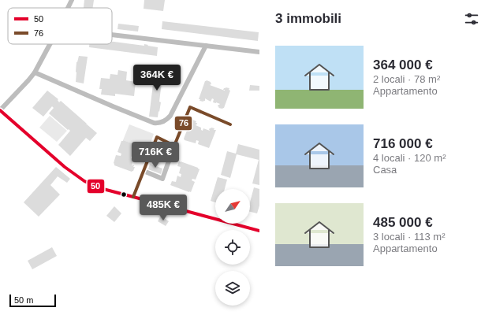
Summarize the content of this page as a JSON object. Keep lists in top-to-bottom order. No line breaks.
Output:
{"lines":["transit line 76","transit line 50"],"legend":["50","76"],"scale_bar":"50 m","north":"top right","page":{"heading":"3 immobili","list":[{"name":"364 000 €","note":"2 locali · 78 m² · Appartamento"},{"name":"716 000 €","note":"4 locali · 120 m² · Casa"},{"name":"485 000 €","note":"3 locali · 113 m² · Appartamento"}],"price":["364K €","716K €","485K €"],"scale":"50 m"}}
